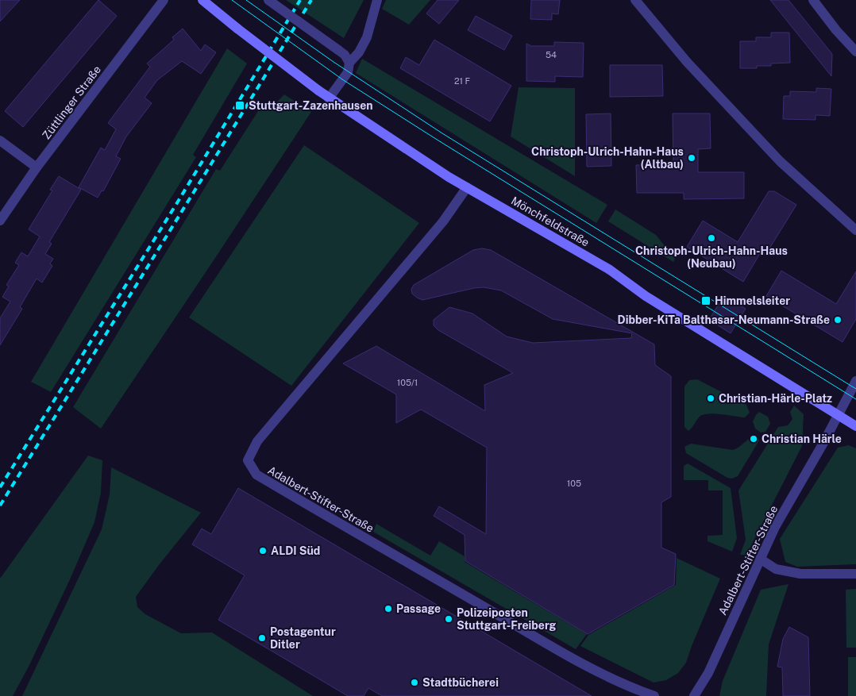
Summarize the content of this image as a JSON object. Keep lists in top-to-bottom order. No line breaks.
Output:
{"streets":{"main road":["Mönchfeldstraße"],"street":["Züttlinger Straße","Adalbert-Stifter-Straße"]},"crossings":[["Mönchfeldstraße","Adalbert-Stifter-Straße"]],"places":{"transit":["Stuttgart-Zazenhausen","Himmelsleiter"],"other":["Christoph-Ulrich-Hahn-Haus (Altbau)","Christoph-Ulrich-Hahn-Haus (Neubau)","Dibber-KiTa Balthasar-Neumann-Straße","Christian-Härle-Platz","Christian Härle","ALDI Süd","Passage","Polizeiposten Stuttgart-Freiberg","Postagentur Ditler","Stadtbücherei"]},"house_numbers":["54","21 F","105/1","105"]}
